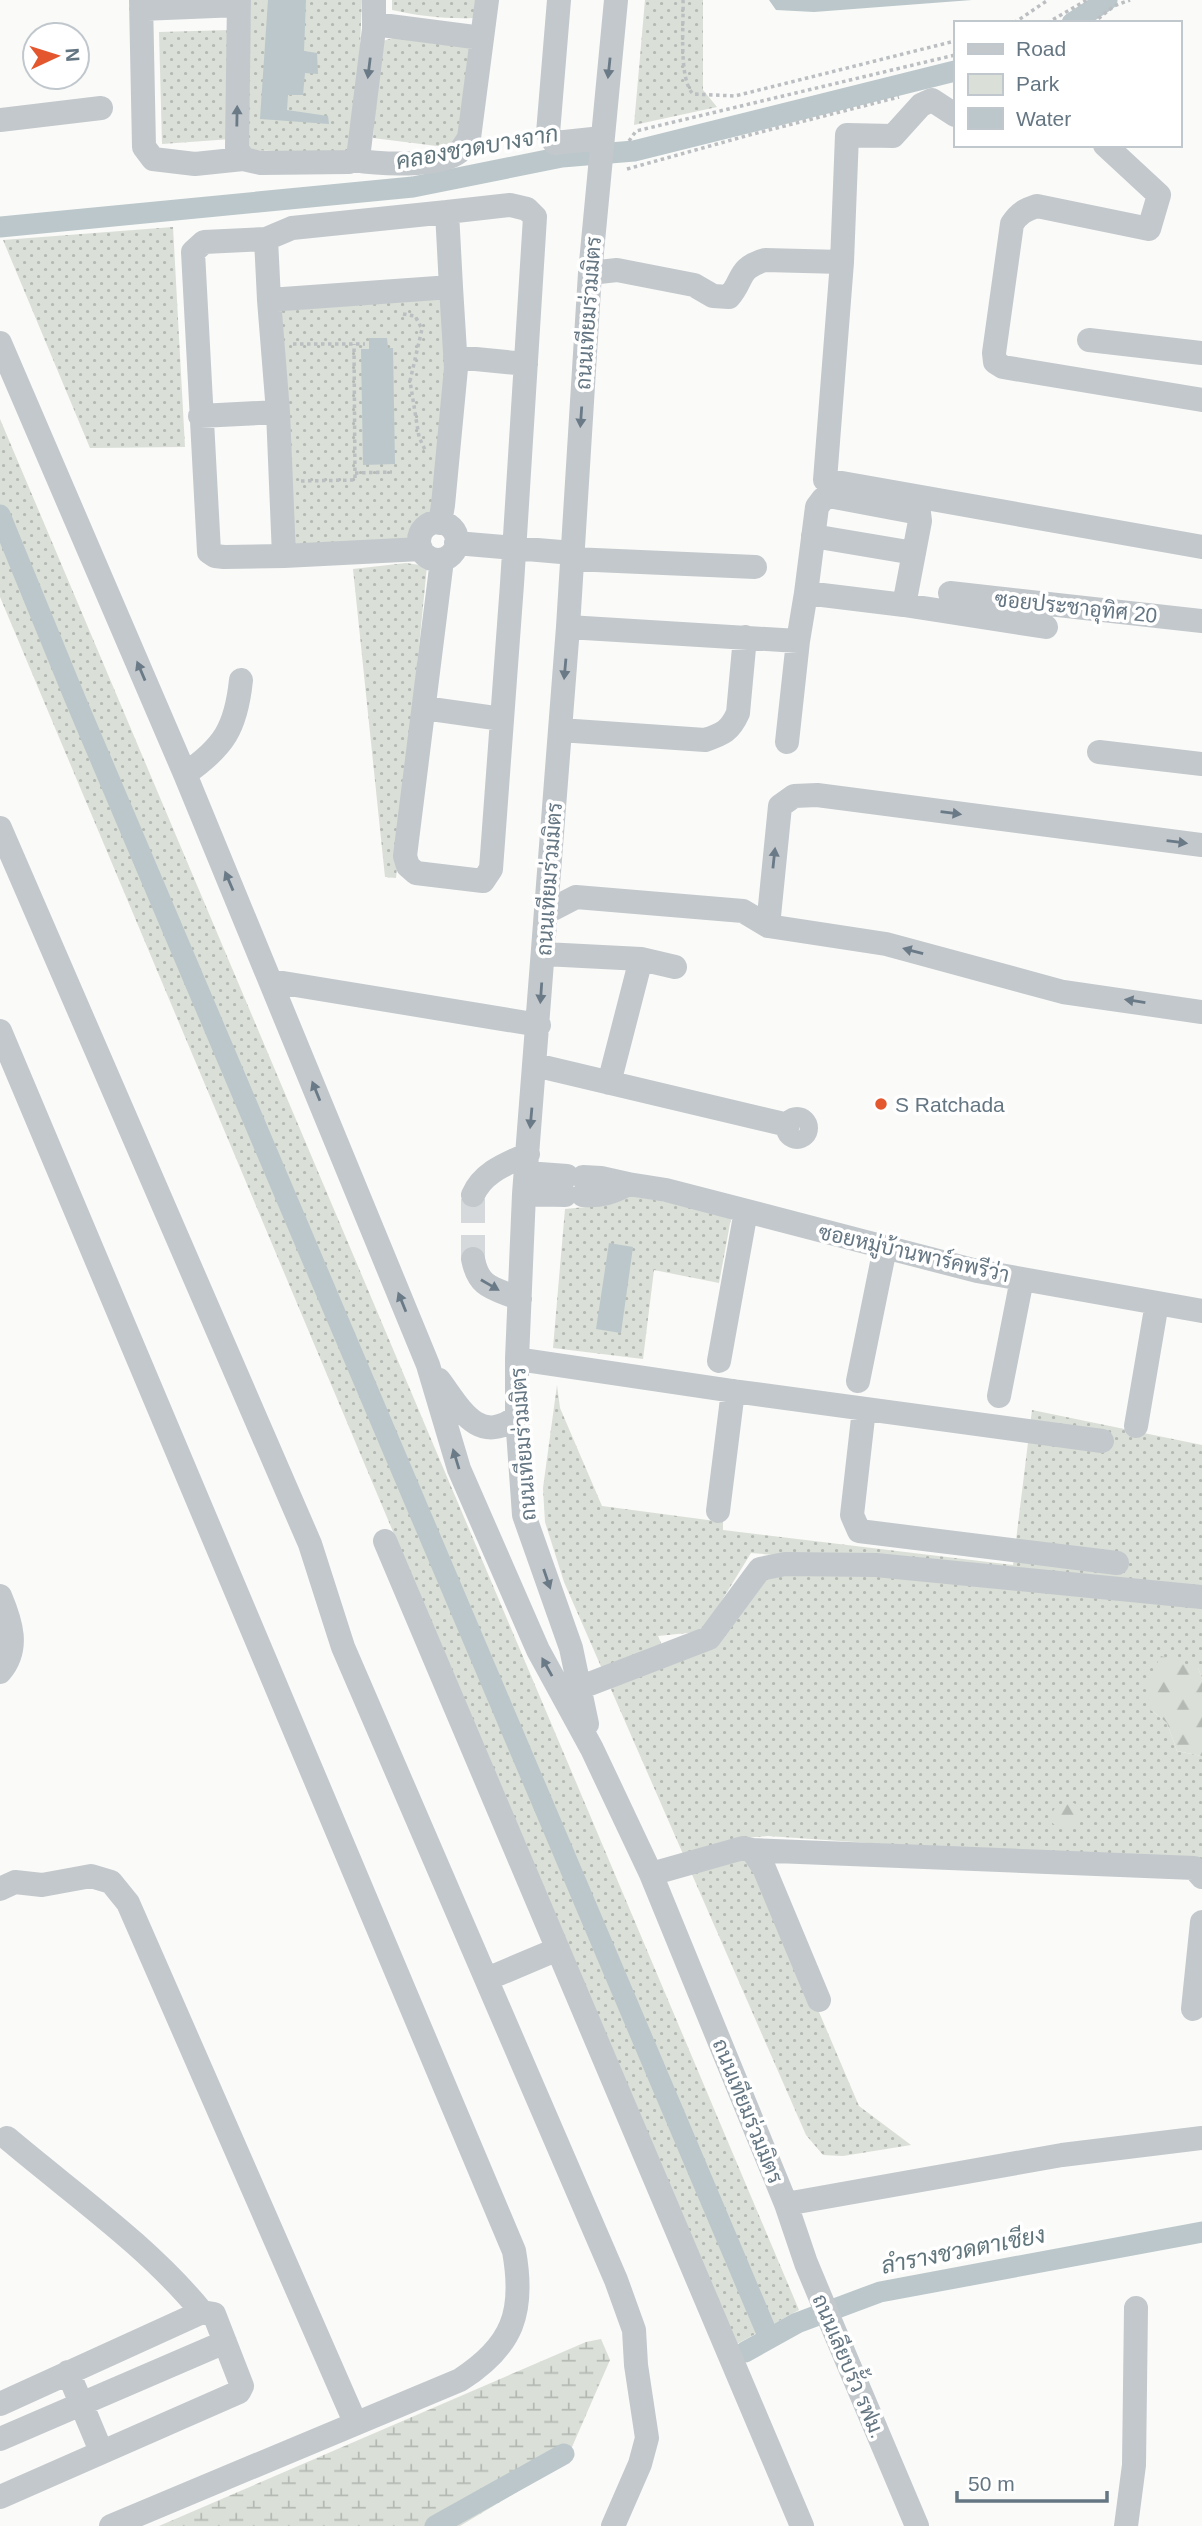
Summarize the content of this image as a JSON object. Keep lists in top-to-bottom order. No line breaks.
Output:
{"streets":{"street":["ถนนเทียมร่วมมิตร","ซอยประชาอุทิศ 20","ซอยหมู่บ้านพาร์คพรีว่า","ถนนเลียบรั้ว รฟม."]},"crossings":[["ถนนเทียมร่วมมิตร","ซอยหมู่บ้านพาร์คพรีว่า"],["ถนนเทียมร่วมมิตร","ถนนเลียบรั้ว รฟม."]],"water":["คลองชวดบางจาก","ลำรางชวดตาเชียง"],"places":["S Ratchada"],"legend":["Road","Park","Water"],"scale_bar":"50 m","north":"right"}
